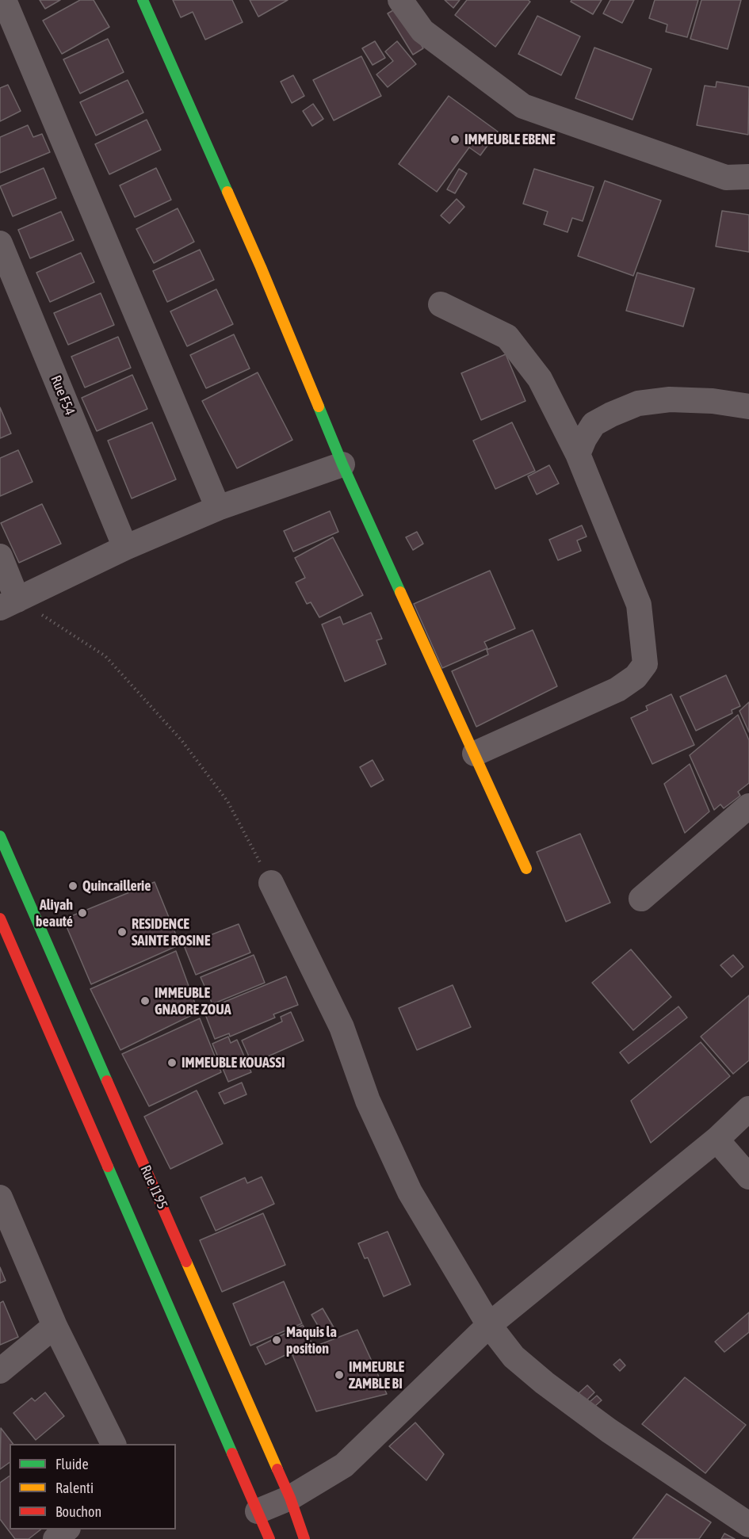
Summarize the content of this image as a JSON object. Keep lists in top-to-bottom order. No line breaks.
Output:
{"streets":{"main road":["Rue I195"],"street":["Rue F54"]},"places":["IMMEUBLE EBENE","Quincaillerie","Aliyah beauté","RESIDENCE SAINTE ROSINE","IMMEUBLE GNAORE ZOUA","IMMEUBLE KOUASSI","Maquis la position","IMMEUBLE ZAMBLE BI"],"legend":["Fluide","Ralenti","Bouchon"]}
